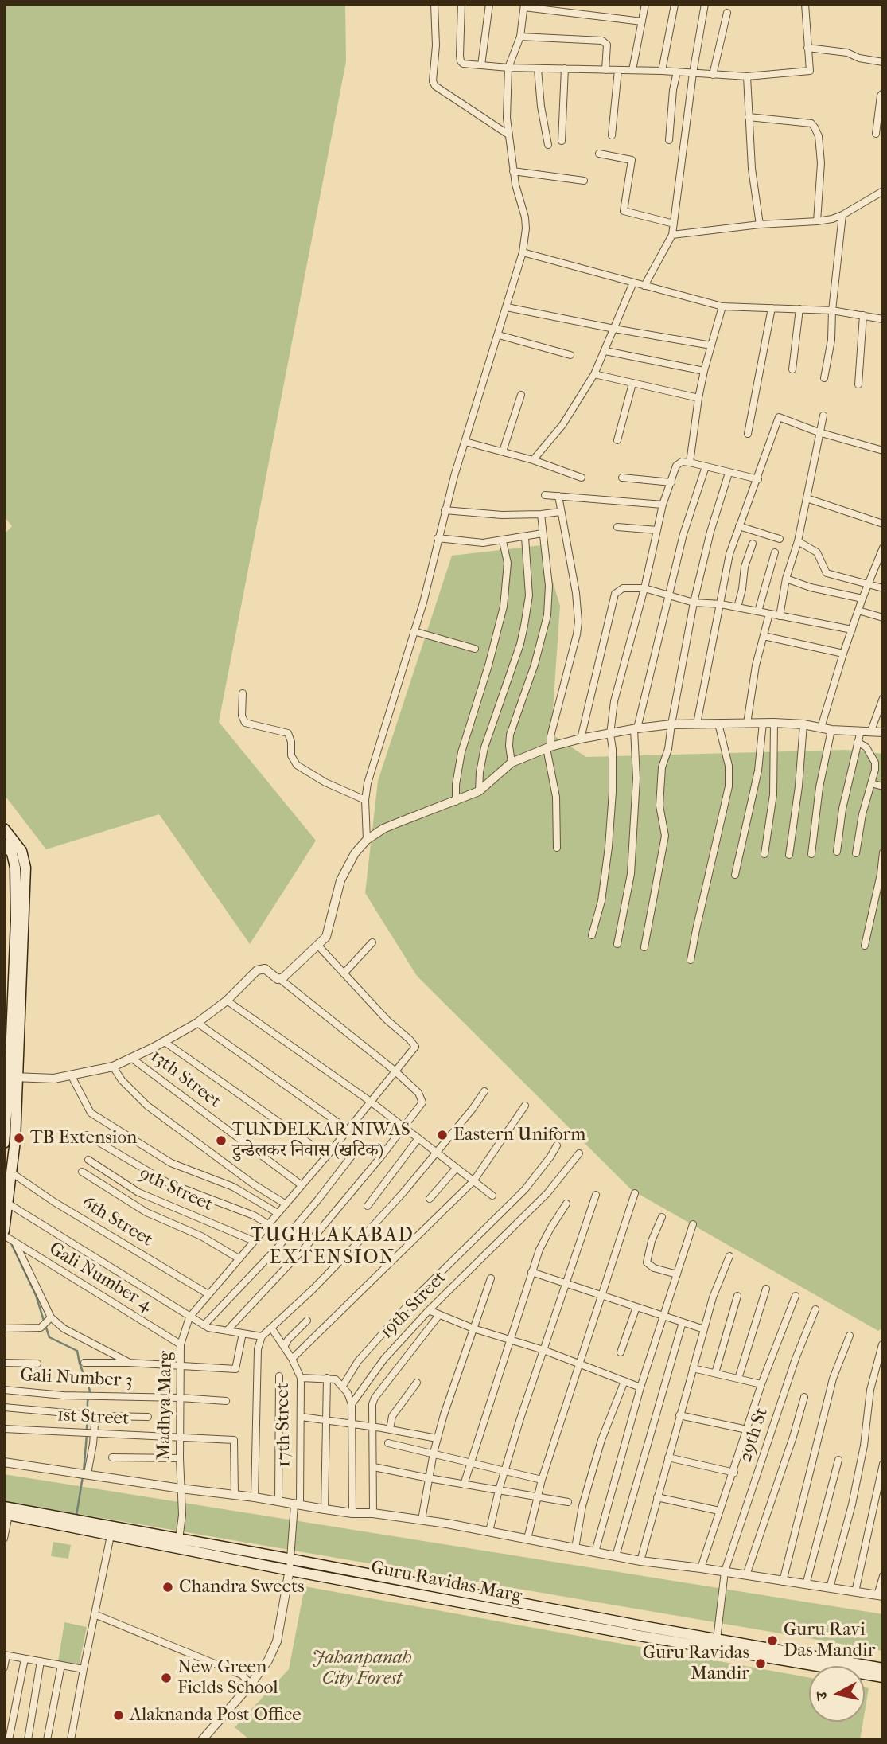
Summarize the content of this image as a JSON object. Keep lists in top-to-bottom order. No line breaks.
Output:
{"streets":{"main road":["Guru Ravidas Marg"],"street":["13th Street","9th Street","6th Street","Gali Number 4","19th Street","Gali Number 3","Madhya Marg","1st Street","17th Street","29th St"]},"crossings":[["13th Street","Madhya Marg"],["9th Street","Madhya Marg"],["6th Street","Madhya Marg"],["Gali Number 4","Madhya Marg"],["Gali Number 3","Madhya Marg"],["Madhya Marg","1st Street"],["Madhya Marg","Guru Ravidas Marg"],["17th Street","Guru Ravidas Marg"],["29th St","Guru Ravidas Marg"]],"districts":["TUGHLAKABAD EXTENSION"],"parks":["Jahanpanah City Forest"],"places":["Eastern Uniform","TB Extension","TUNDELKAR NIWAS टुन्डेलकर निवास (खटिक)","Chandra Sweets","Guru Ravi Das Mandir","Guru Ravidas Mandir","New Green Fields School","Alaknanda Post Office"],"north":"left"}
